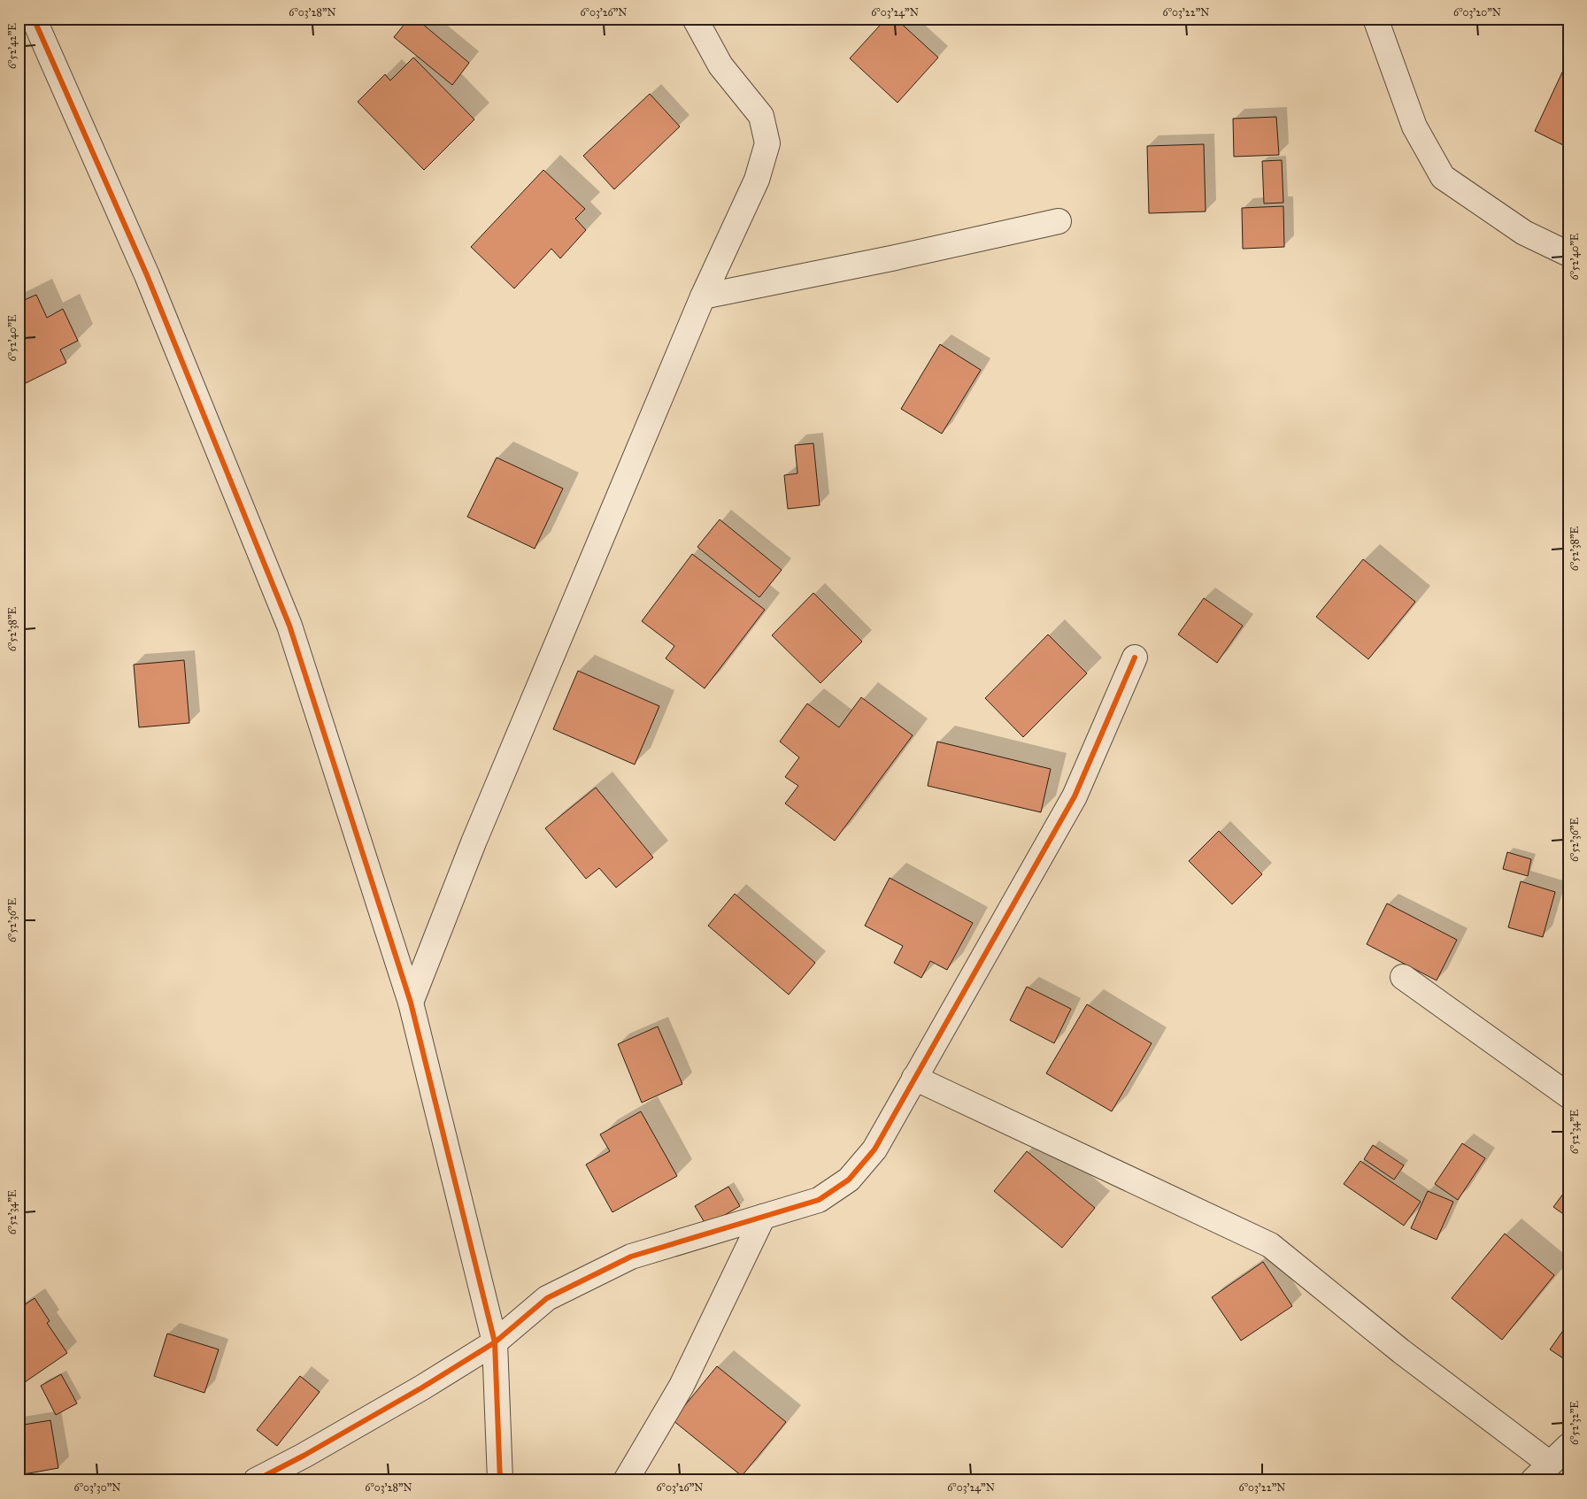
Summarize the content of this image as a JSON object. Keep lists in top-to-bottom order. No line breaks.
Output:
{"coordinates":["6°03'28\"N","6°03'26\"N","6°03'24\"N","6°03'22\"N","6°03'20\"N","6°52'42\"E","6°52'40\"E","6°52'38\"E","6°52'36\"E","6°52'34\"E","6°52'32\"E","6°03'30\"N"]}
